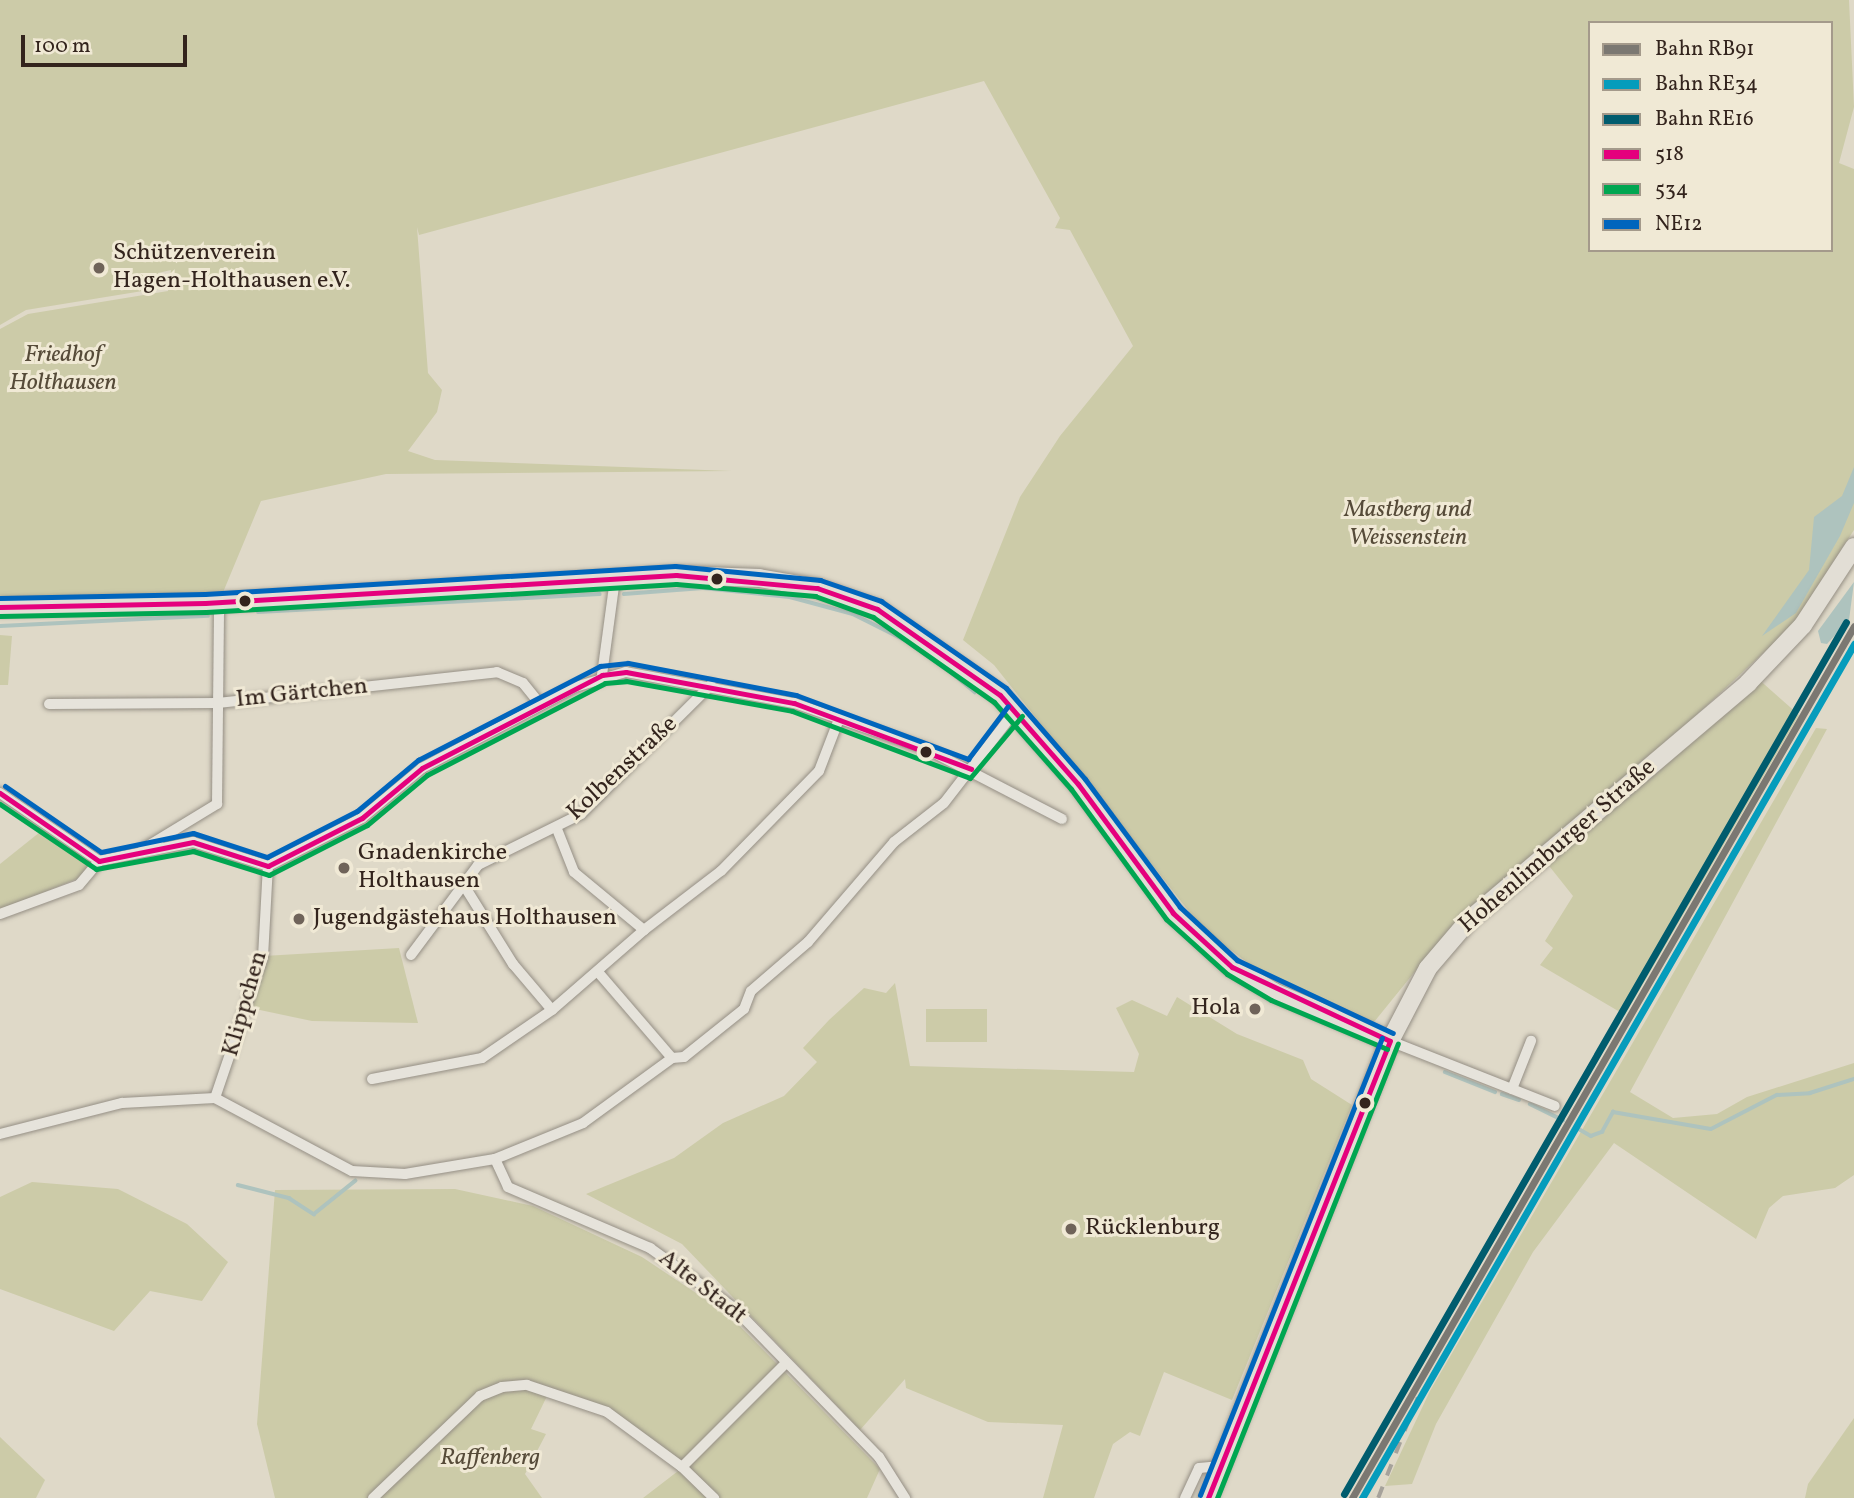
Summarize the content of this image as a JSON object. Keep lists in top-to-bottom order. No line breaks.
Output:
{"streets":{"main road":["Hohenlimburger Straße"],"street":["Im Gärtchen","Kolbenstraße","Klippchen","Alte Stadt"]},"parks":["Friedhof Holthausen","Mastberg und Weissenstein","Raffenberg"],"places":["Schützenverein Hagen-Holthausen e.V.","Gnadenkirche Holthausen","Jugendgästehaus Holthausen","Hola","Rücklenburg"],"lines":["transit line NE12","transit line 518","transit line 534","rail line RE16","rail line RB91","rail line RE34"],"legend":["Bahn RB91","Bahn RE34","Bahn RE16","518","534","NE12"],"scale_bar":"100 m"}
